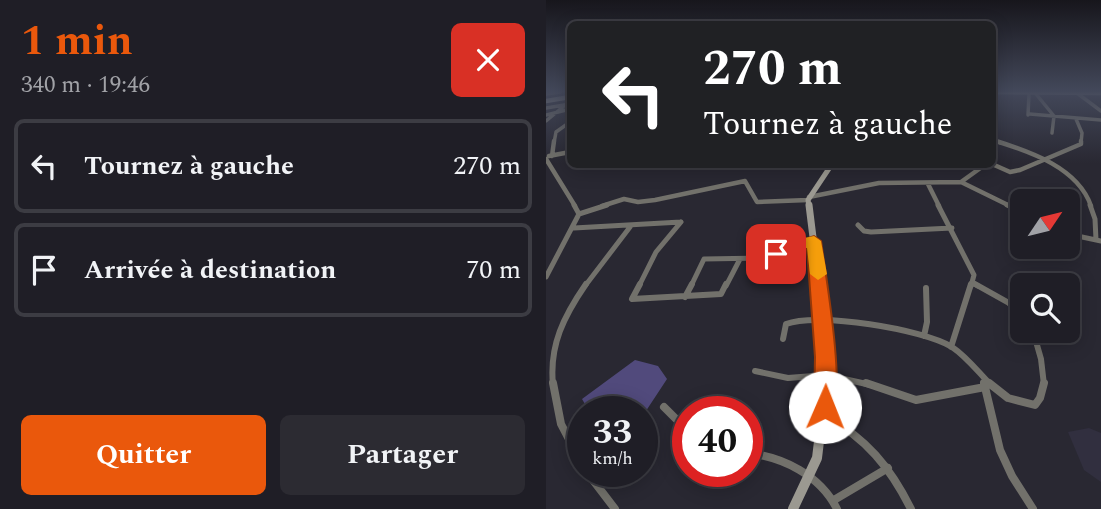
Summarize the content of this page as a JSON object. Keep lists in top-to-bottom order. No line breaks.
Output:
{"north":"top right","page":{"heading":["1 min","340 m · 19:46"],"turn":["270 m","Tournez à gauche"],"list":[{"name":"Tournez à gauche","value":"270 m"},{"name":"Arrivée à destination","value":"70 m"}],"speed":"33 km/h","limit":"40","buttons":["Quitter","Partager"]}}
